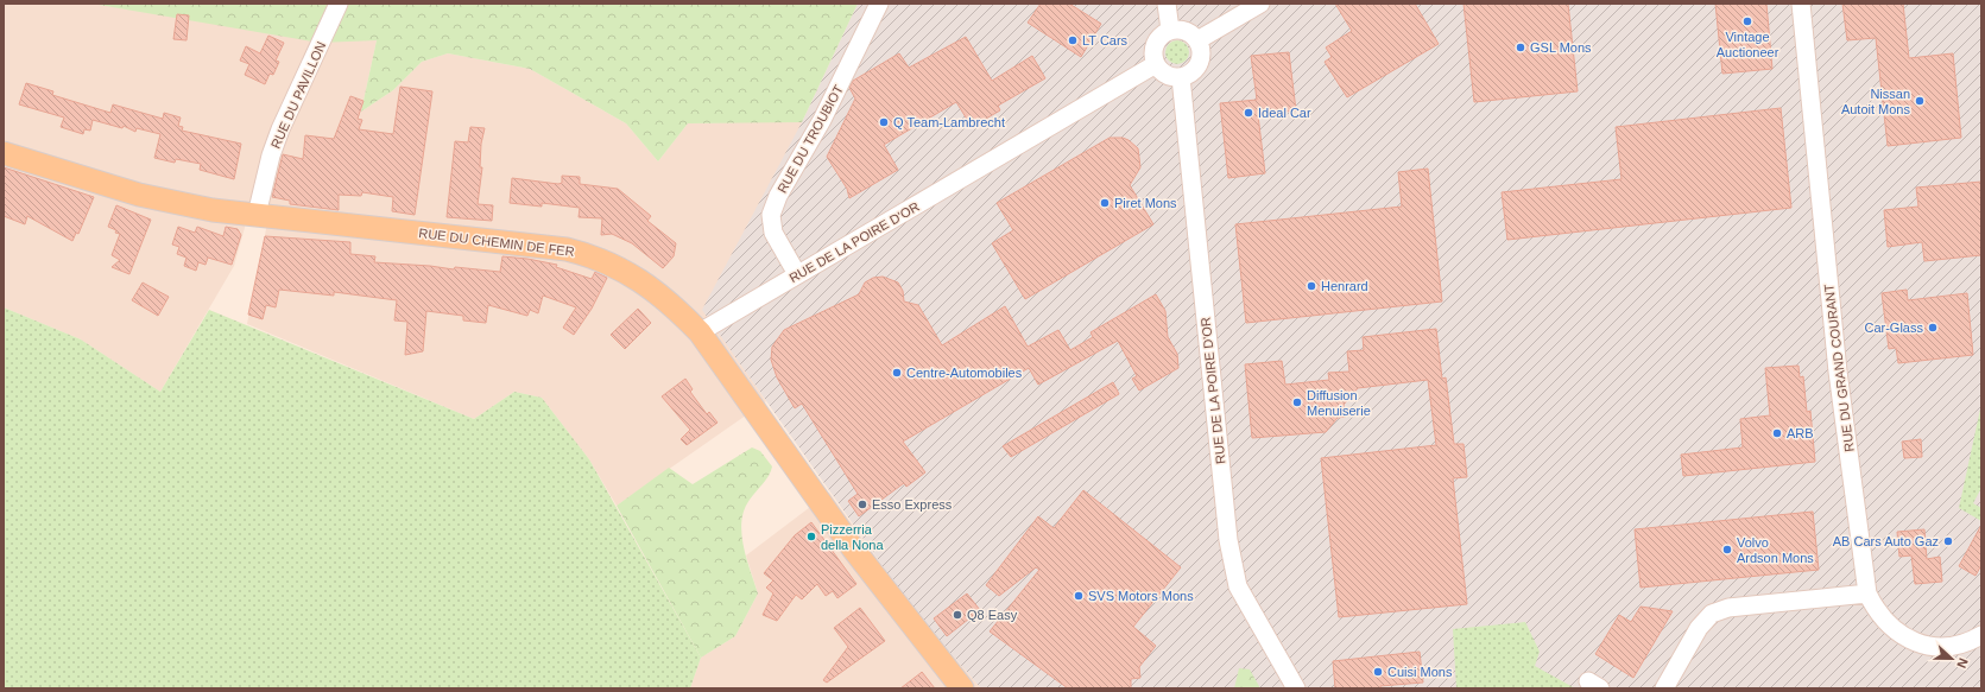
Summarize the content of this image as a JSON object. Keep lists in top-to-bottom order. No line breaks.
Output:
{"streets":{"main road":["RUE DU CHEMIN DE FER"],"street":["RUE DU PAVILLON","RUE DU TROUBIOT","RUE DE LA POIRE D'OR","RUE DU GRAND COURANT"]},"crossings":[["RUE DU PAVILLON","RUE DU CHEMIN DE FER"],["RUE DU TROUBIOT","RUE DE LA POIRE D'OR"],["RUE DU CHEMIN DE FER","RUE DE LA POIRE D'OR"]],"places":["Vintage Auctioneer","LT Cars","GSL Mons","Nissan Autoit Mons","Ideal Car","Q Team-Lambrecht","Piret Mons","Henrard","Car-Glass","Centre-Automobiles","Diffusion Menuiserie","ARB","Esso Express","Pizzerria della Nona","AB Cars Auto Gaz","Volvo Ardson Mons","SVS Motors Mons","Q8 Easy","Cuisi Mons"],"north":"right"}
